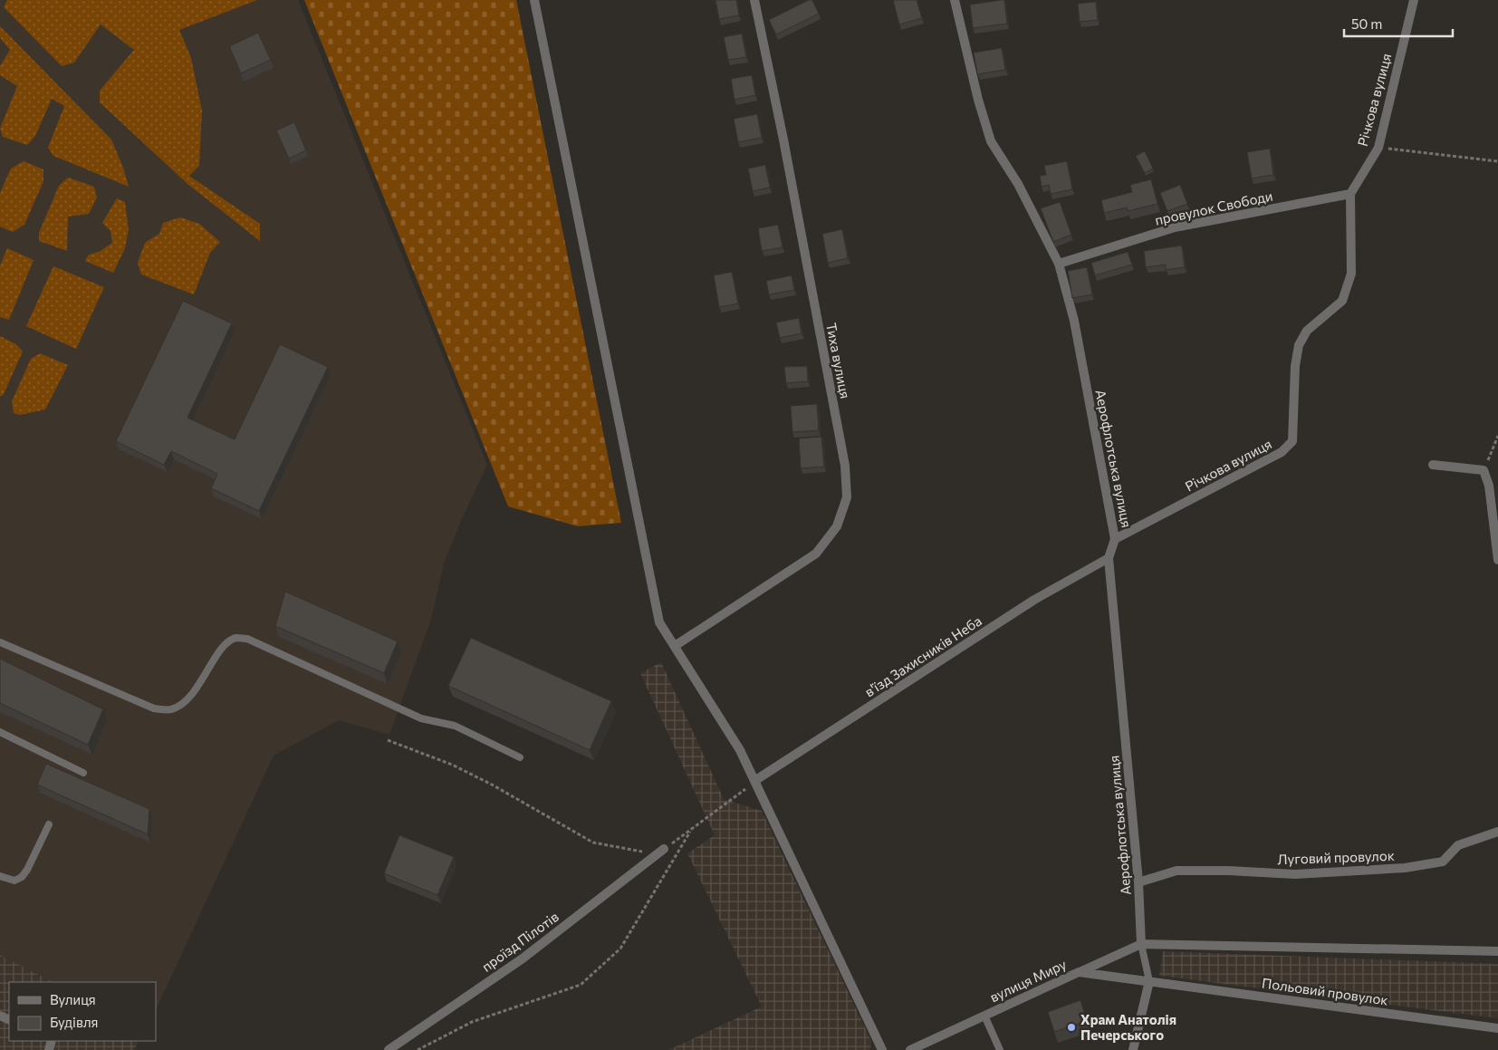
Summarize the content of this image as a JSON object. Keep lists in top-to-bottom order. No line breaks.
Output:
{"streets":{"street":["Річкова вулиця","провулок Свободи","Тиха вулиця","Аерофлотська вулиця","в'їзд Захисників Неба","Луговий провулок","проїзд Пілотів","вулиця Миру","Польовий провулок"]},"crossings":[["Річкова вулиця","провулок Свободи"],["Річкова вулиця","Аерофлотська вулиця"],["провулок Свободи","Аерофлотська вулиця"],["Аерофлотська вулиця","в'їзд Захисників Неба"],["Аерофлотська вулиця","Луговий провулок"],["вулиця Миру","Польовий провулок"]],"places":["Храм Анатолія Печерського"],"legend":["Вулиця","Будівля"],"scale_bar":"50 m"}
